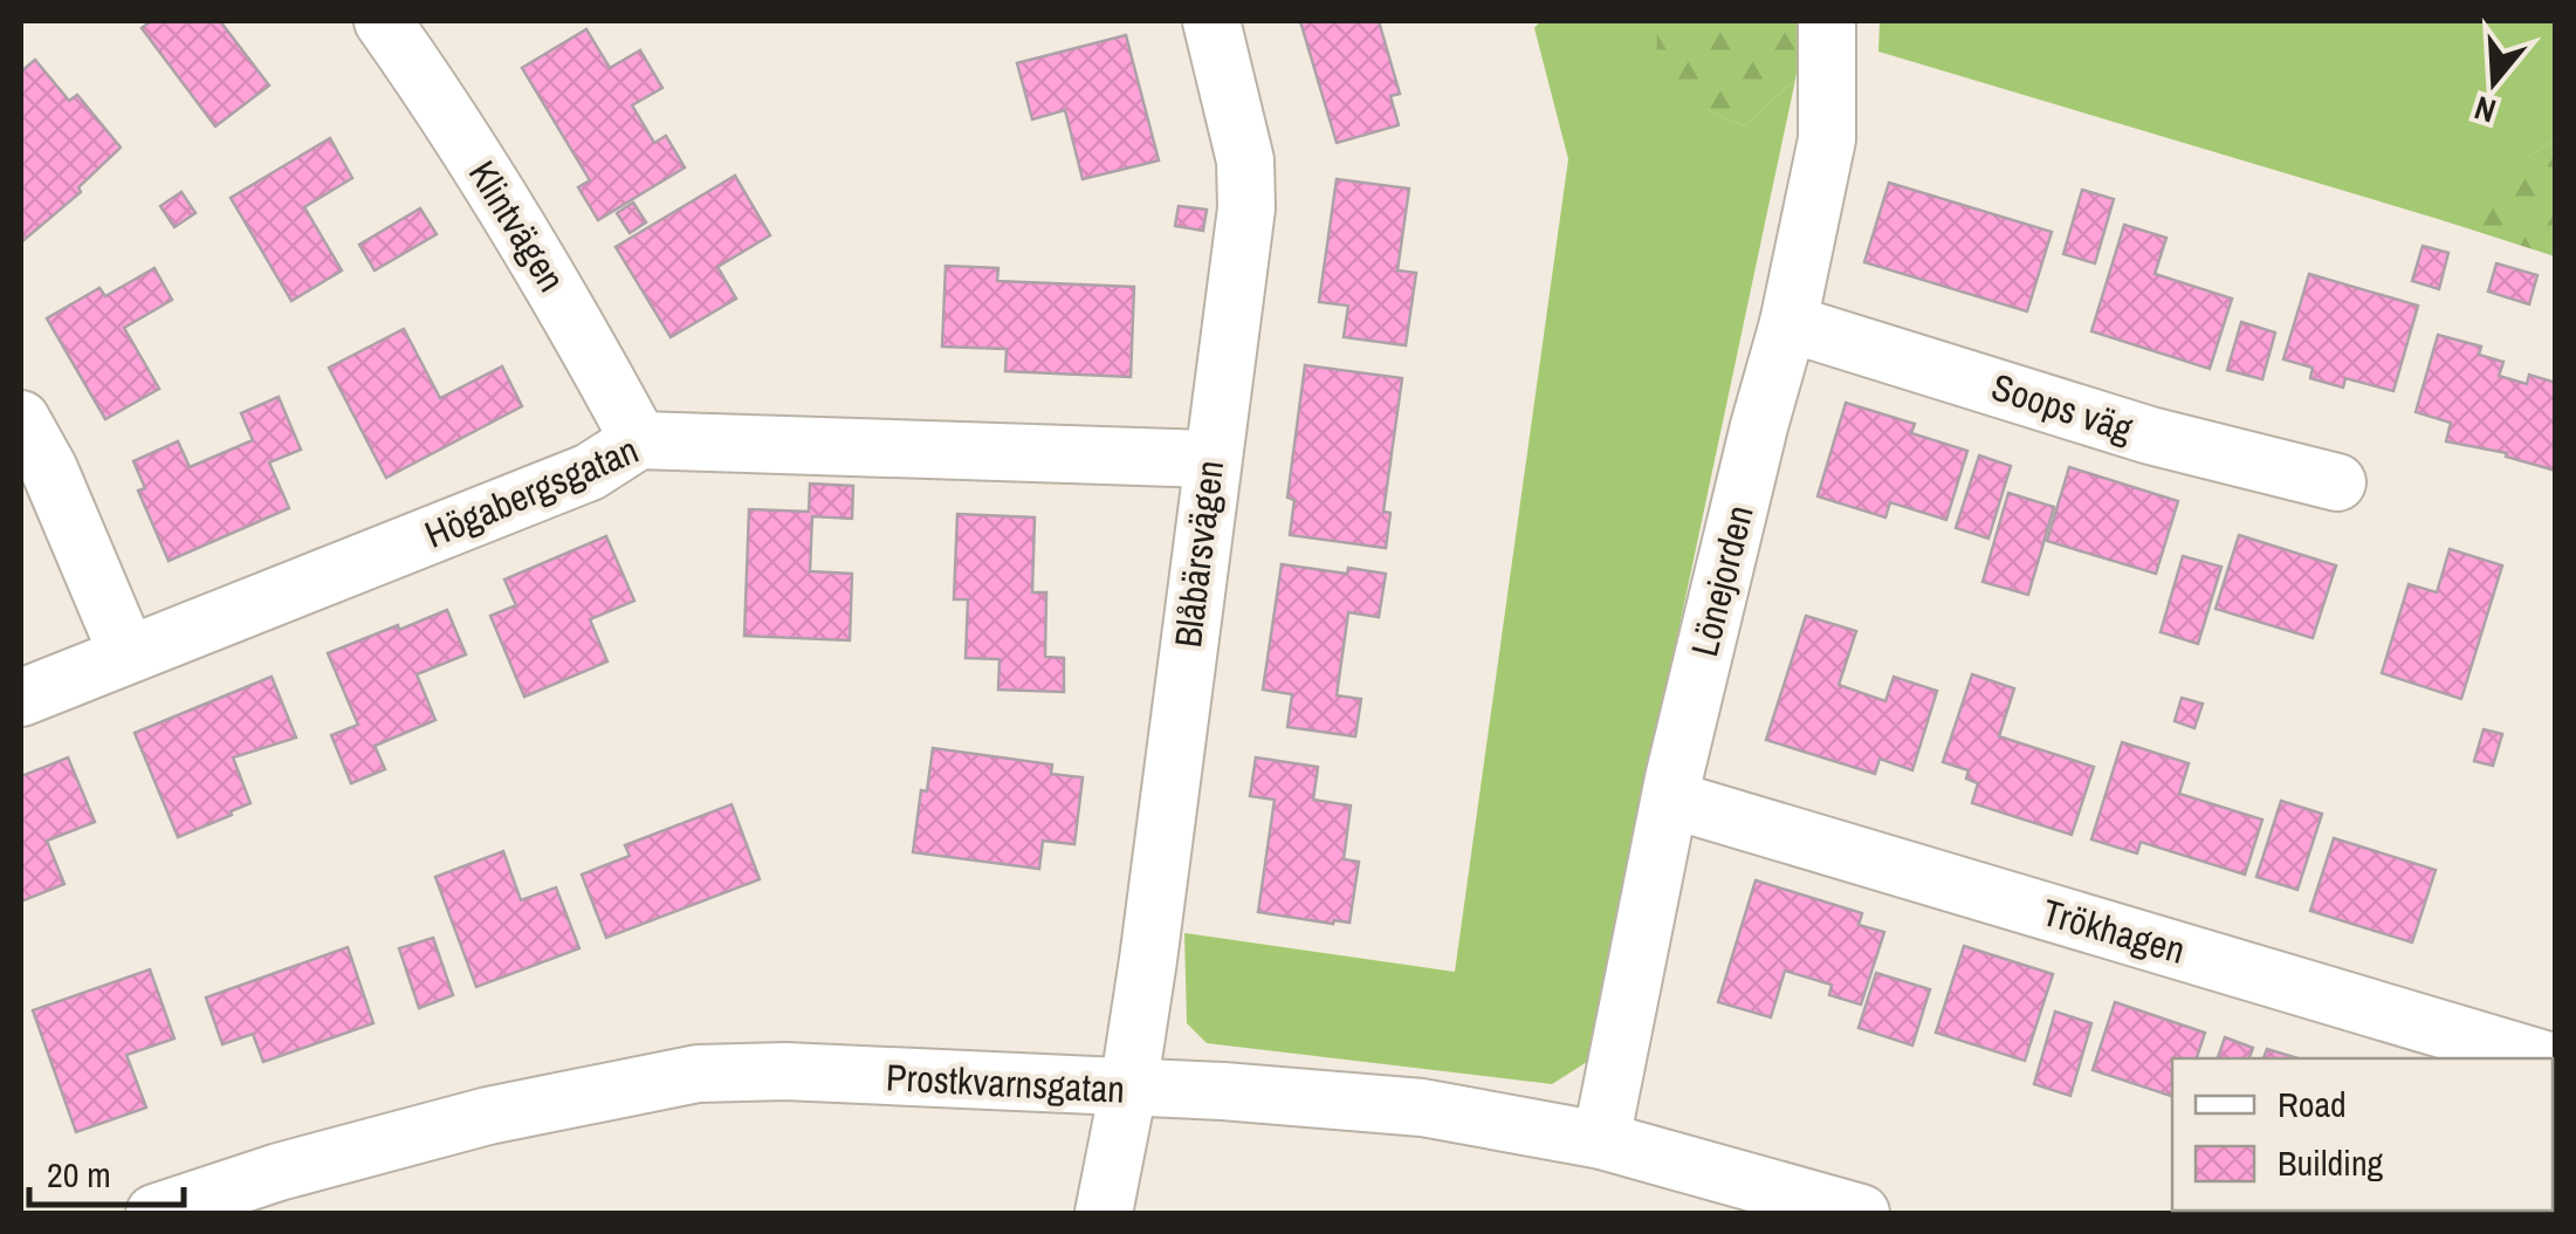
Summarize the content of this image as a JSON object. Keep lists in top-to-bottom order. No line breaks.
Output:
{"streets":{"street":["Klintvägen","Soops väg","Högabergsgatan","Blåbärsvägen","Lönejorden","Trökhagen","Prostkvarnsgatan"]},"crossings":[["Klintvägen","Högabergsgatan"],["Soops väg","Lönejorden"],["Högabergsgatan","Blåbärsvägen"],["Blåbärsvägen","Prostkvarnsgatan"],["Lönejorden","Trökhagen"],["Lönejorden","Prostkvarnsgatan"]],"legend":["Road","Building"],"scale_bar":"20 m","north":"bottom"}
